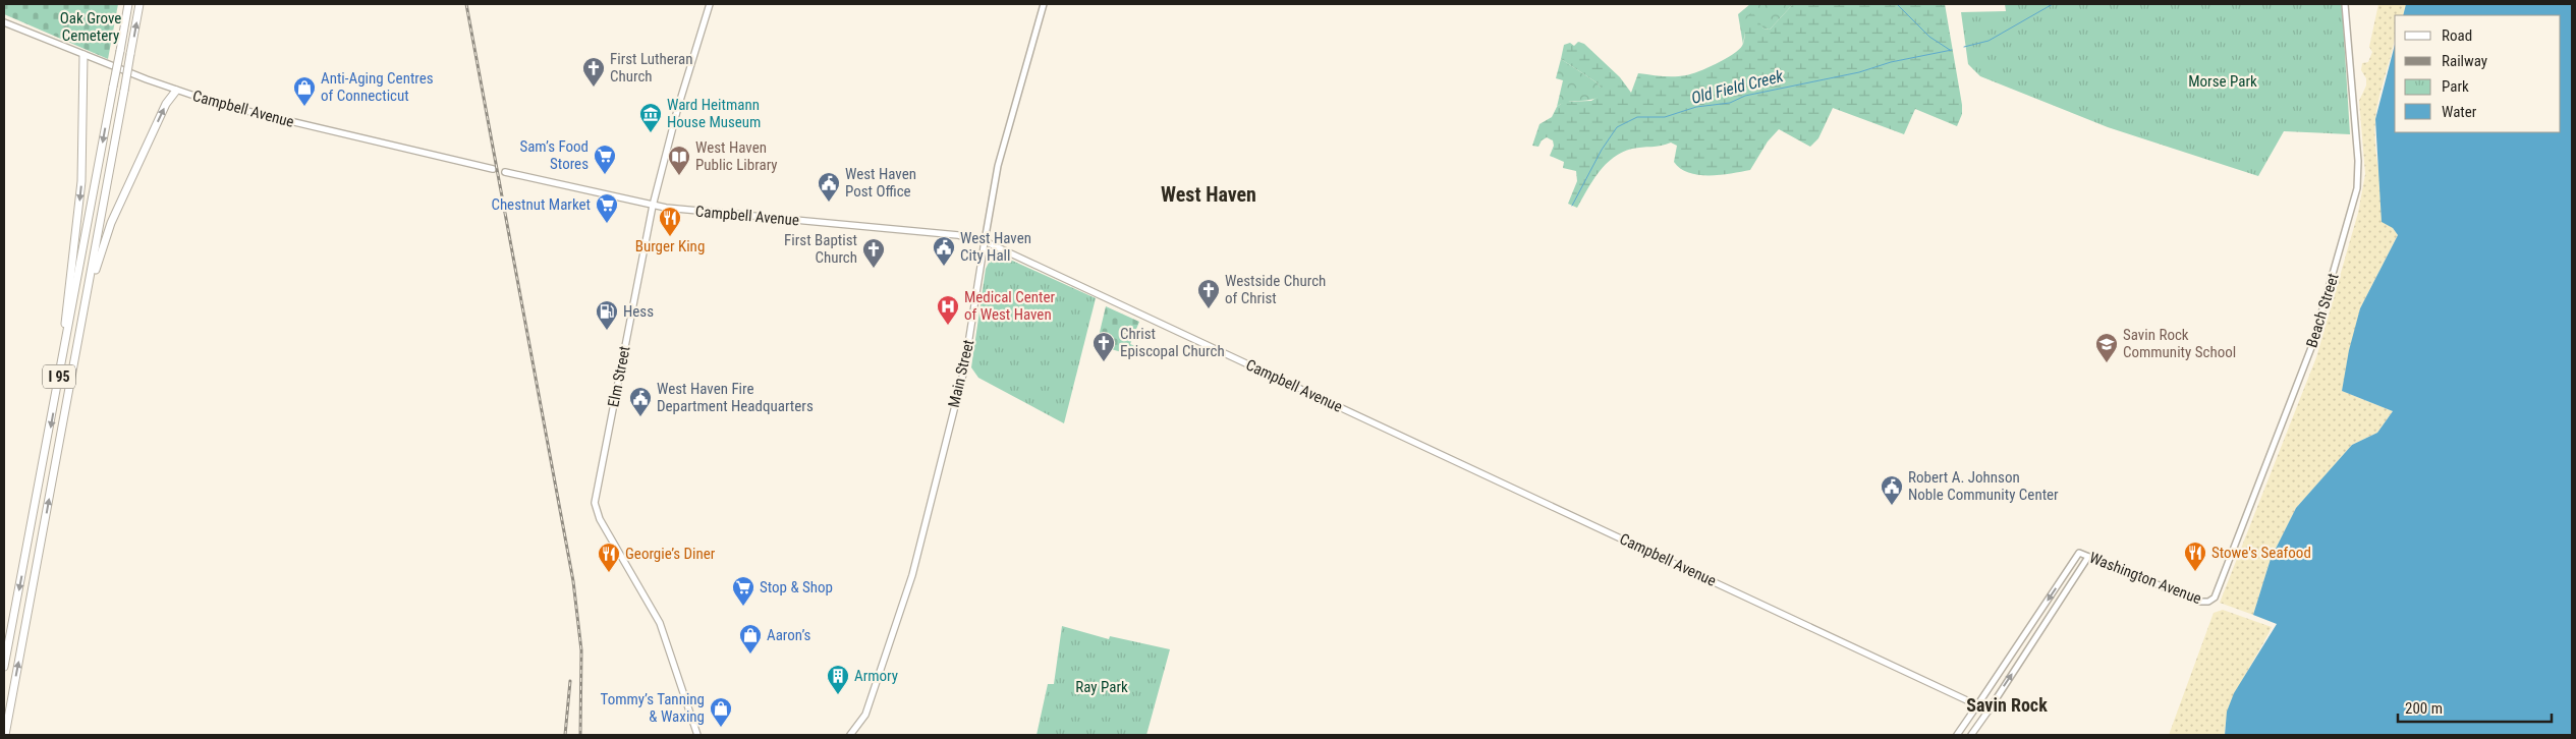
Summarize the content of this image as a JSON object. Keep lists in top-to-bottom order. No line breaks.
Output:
{"streets":{"highway":["I 95"],"main road":["Campbell Avenue","Main Street","Elm Street"],"street":["Beach Street","Washington Avenue"]},"crossings":[["Campbell Avenue","Main Street"],["Campbell Avenue","Elm Street"],["Campbell Avenue","Washington Avenue"],["Beach Street","Washington Avenue"]],"districts":["West Haven","Savin Rock"],"water":["Old Field Creek"],"parks":["Oak Grove Cemetery","Morse Park","Ray Park"],"places":{"church":["First Lutheran Church","First Baptist Church","Westside Church of Christ","Christ Episcopal Church"],"shop":["Anti-Aging Centres of Connecticut","Aaron’s","Tommy’s Tanning & Waxing"],"museum":["Ward Heitmann House Museum"],"supermarket":["Sam’s Food Stores","Chestnut Market","Stop & Shop"],"library":["West Haven Public Library"],"public building":["West Haven Post Office","West Haven City Hall","West Haven Fire Department Headquarters","Robert A. Johnson Noble Community Center"],"restaurant":["Burger King","Stowe's Seafood","Georgie’s Diner"],"hospital":["Medical Center of West Haven"],"fuel station":["Hess"],"school or university":["Savin Rock Community School"],"building":["Armory"]},"legend":["Road","Railway","Park","Water"],"scale_bar":"200 m"}
